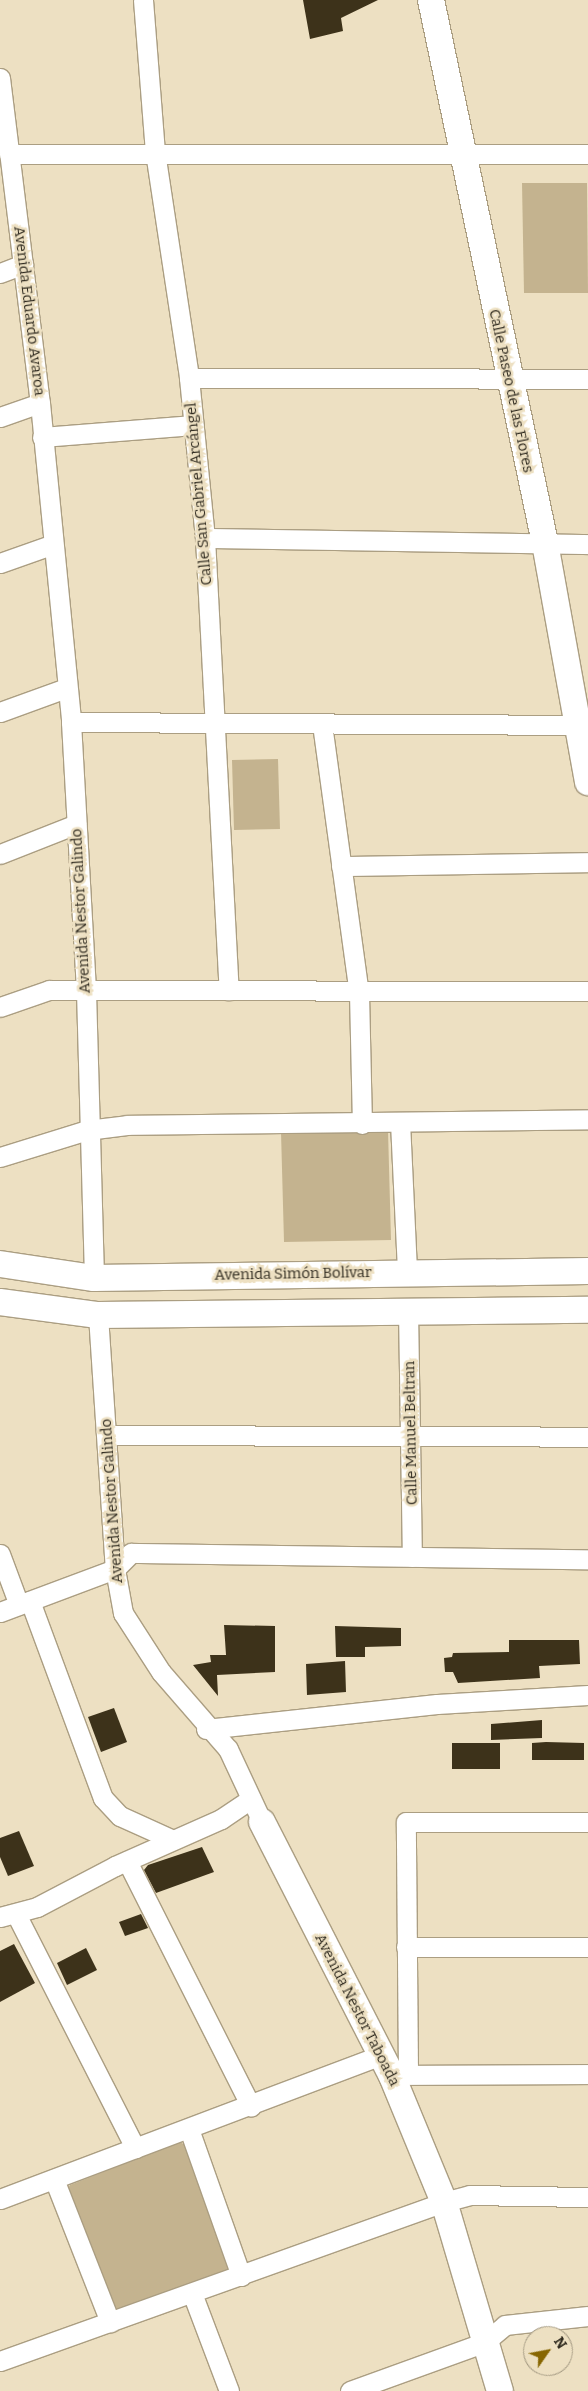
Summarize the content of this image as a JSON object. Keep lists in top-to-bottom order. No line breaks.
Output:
{"streets":{"street":["Avenida Eduardo Avaroa","Calle Paseo de las Flores","Calle San Gabriel Arcángel","Avenida Nestor Galindo","Avenida Simón Bolívar","Calle Manuel Beltran","Avenida Nestor Taboada"]},"crossings":[["Avenida Eduardo Avaroa","Avenida Nestor Galindo"],["Avenida Nestor Galindo","Avenida Simón Bolívar"],["Avenida Nestor Galindo","Avenida Nestor Taboada"]],"north":"top right"}
